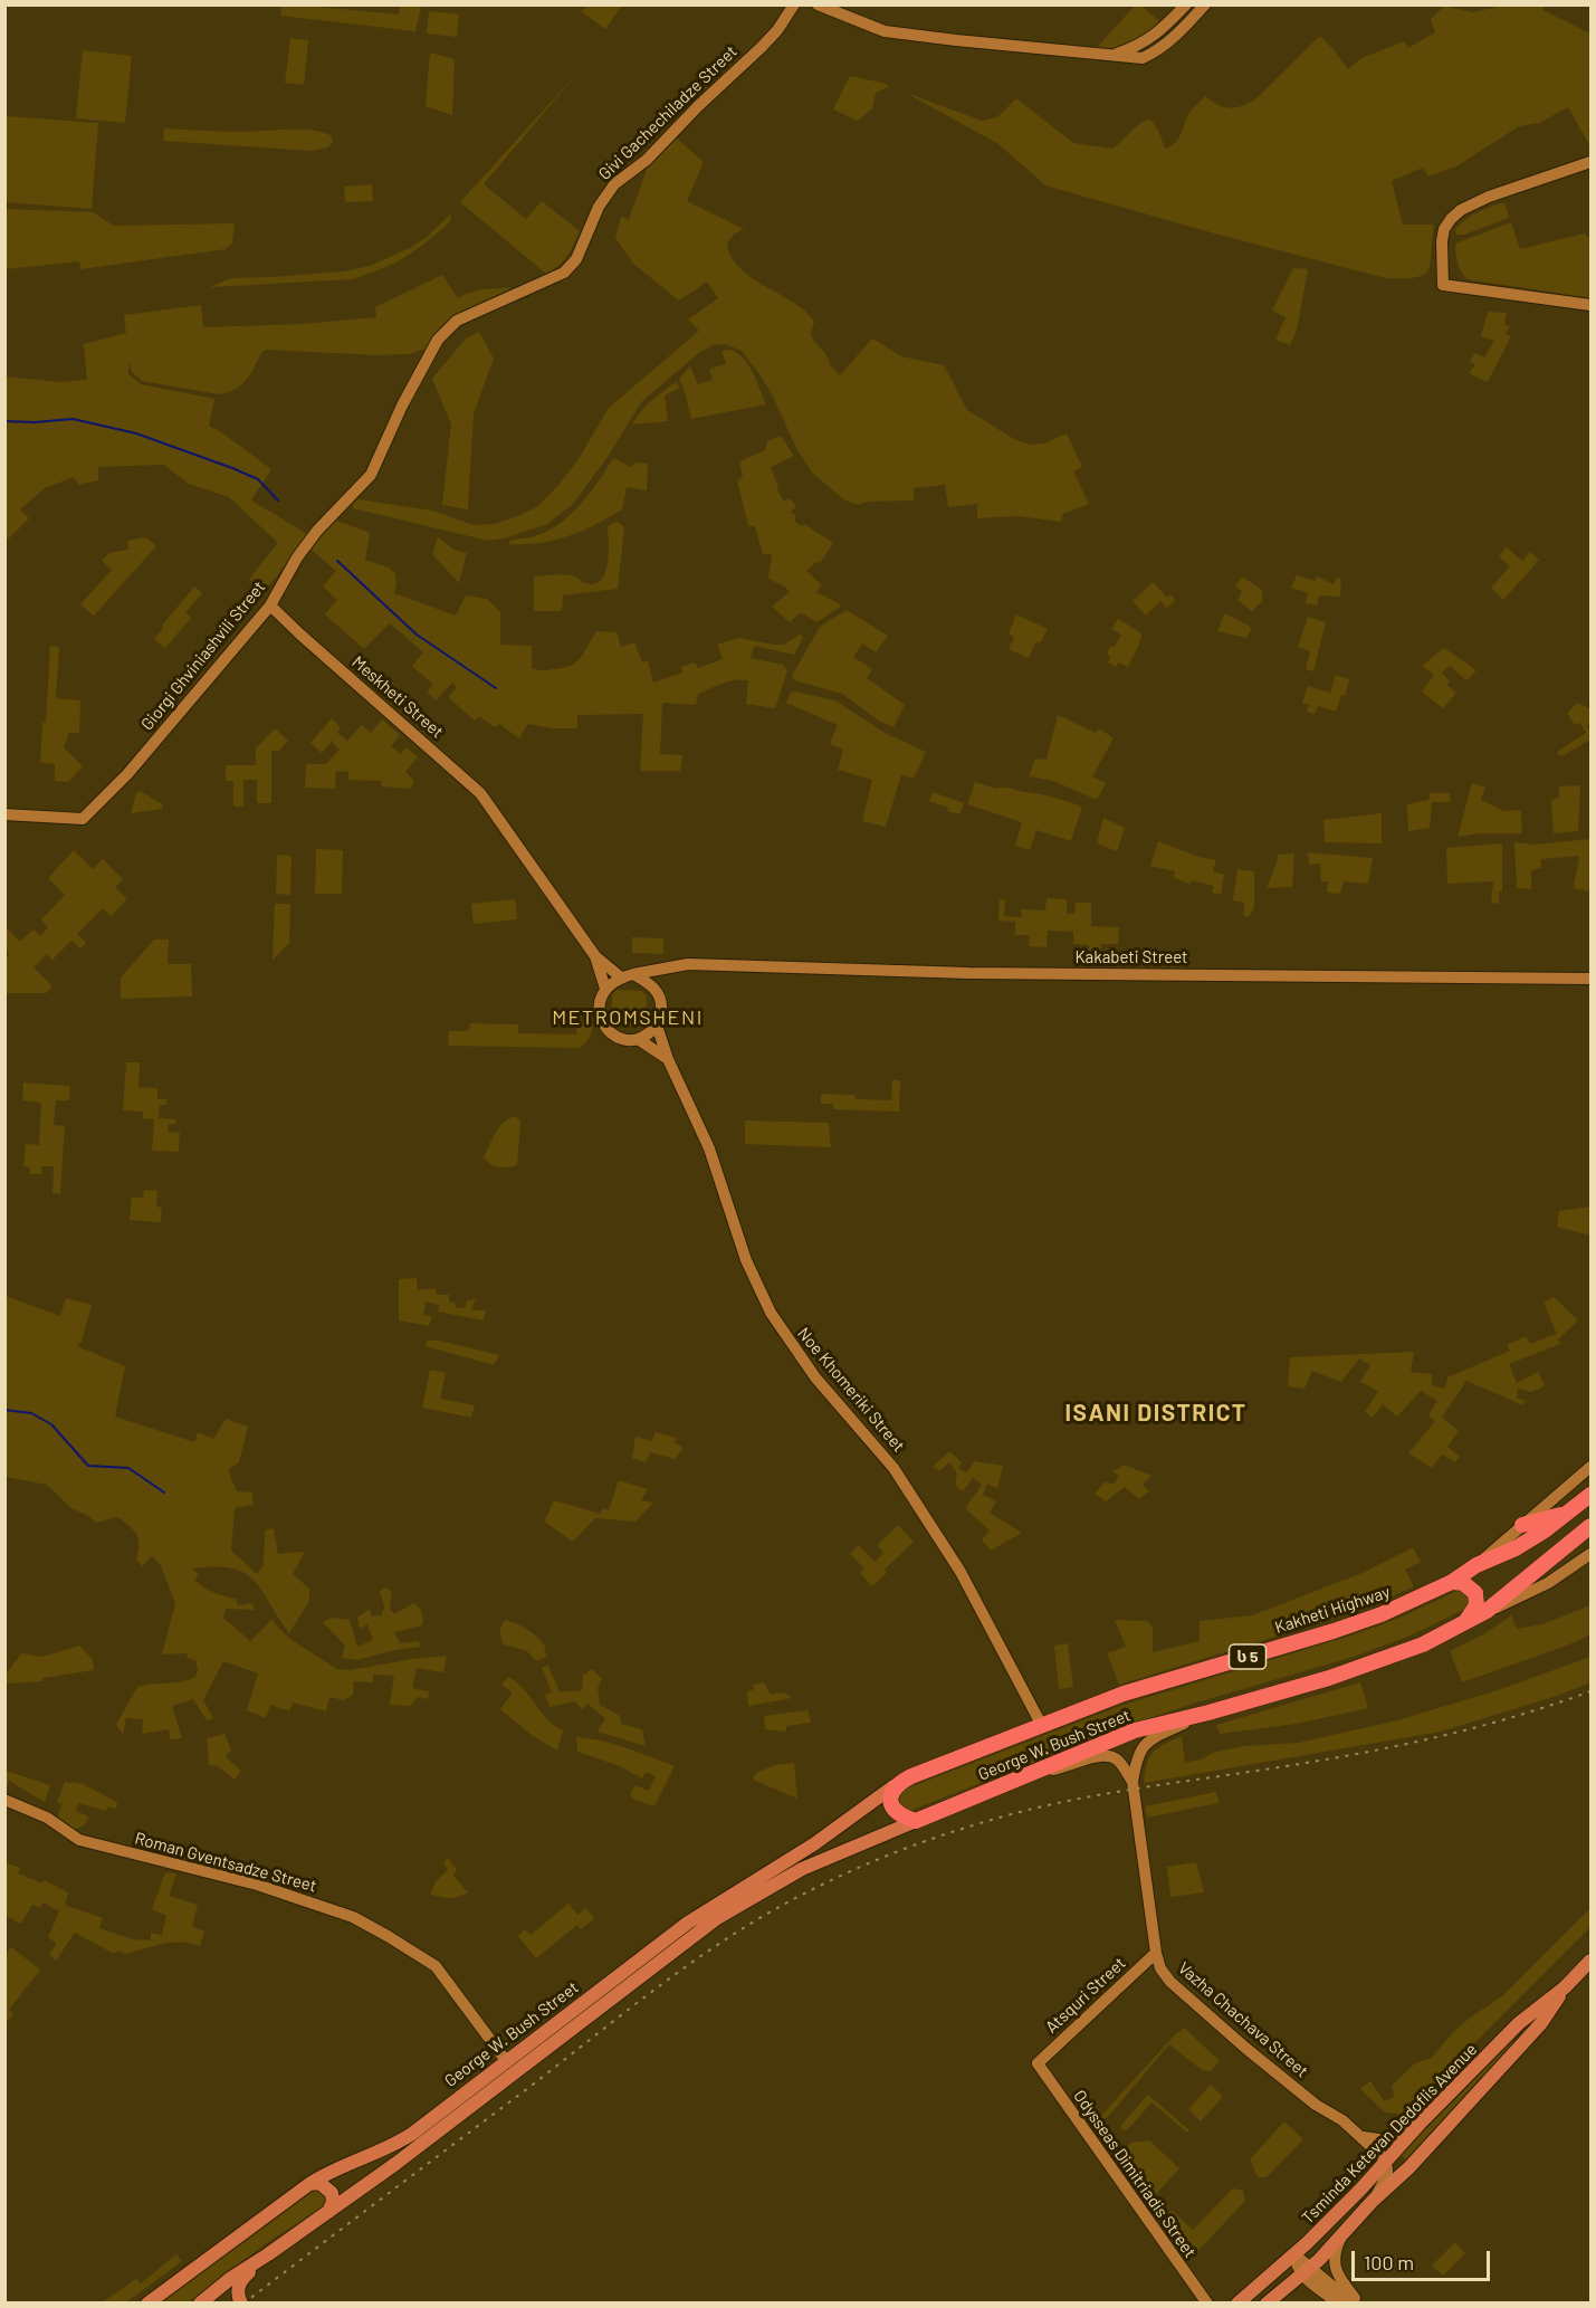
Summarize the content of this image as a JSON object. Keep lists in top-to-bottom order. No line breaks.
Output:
{"streets":{"highway":["Kakheti Highway","ს 5","George W. Bush Street"],"main road":["Tsminda Ketevan Dedoflis Avenue"],"street":["Givi Gachechiladze Street","Giorgi Ghviniashvili Street","Meskheti Street","Kakabeti Street","Noe Khomeriki Street","Roman Gventsadze Street","Atsquri Street","Vazha Chachava Street","Odysseas Dimitriadis Street"]},"crossings":[["Givi Gachechiladze Street","Giorgi Ghviniashvili Street"],["Giorgi Ghviniashvili Street","Meskheti Street"],["Kakabeti Street","Noe Khomeriki Street"],["Noe Khomeriki Street","Kakheti Highway"],["Noe Khomeriki Street","George W. Bush Street"],["Kakheti Highway","George W. Bush Street"],["George W. Bush Street","Roman Gventsadze Street"],["George W. Bush Street","Vazha Chachava Street"],["Atsquri Street","Vazha Chachava Street"],["Atsquri Street","Odysseas Dimitriadis Street"],["Vazha Chachava Street","Tsminda Ketevan Dedoflis Avenue"]],"districts":["METROMSHENI","ISANI DISTRICT"],"scale_bar":"100 m"}
